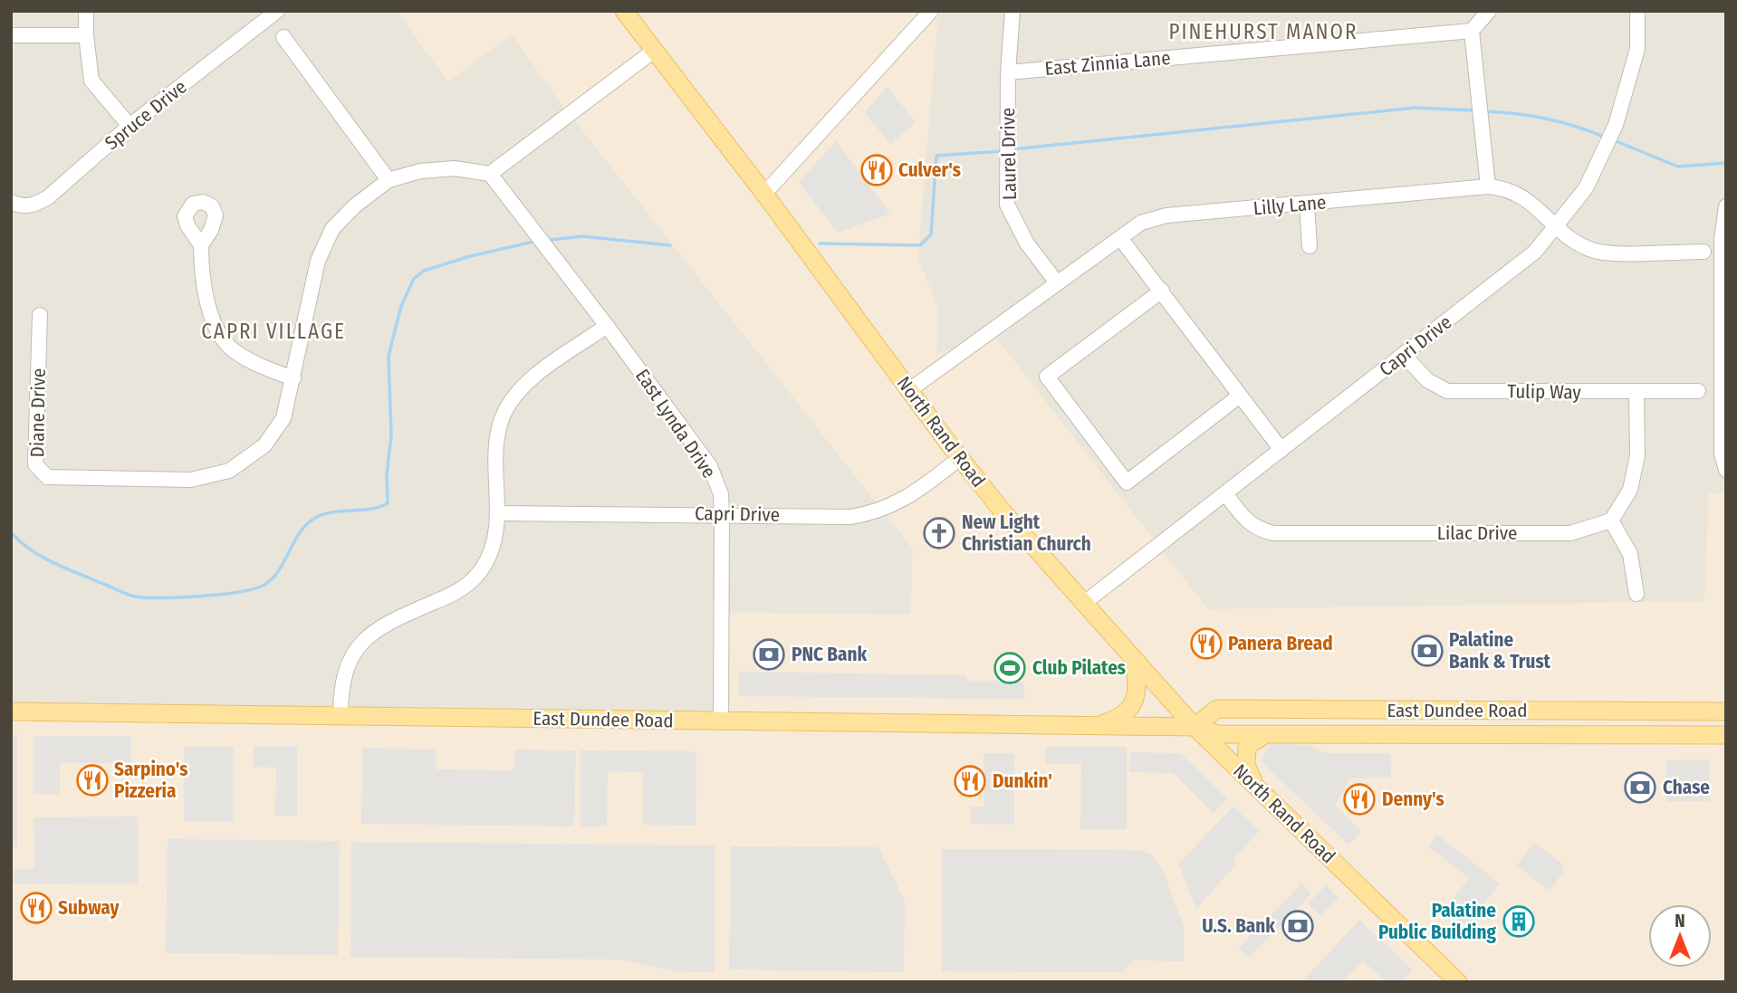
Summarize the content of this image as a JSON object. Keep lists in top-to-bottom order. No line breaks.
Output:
{"streets":{"main road":["North Rand Road","East Dundee Road"],"street":["East Zinnia Lane","Spruce Drive","Laurel Drive","Lilly Lane","Capri Drive","Tulip Way","Diane Drive","East Lynda Drive","Lilac Drive"]},"crossings":[["East Zinnia Lane","Laurel Drive"],["Laurel Drive","Lilly Lane"],["Lilly Lane","Capri Drive"],["Lilly Lane","North Rand Road"],["Capri Drive","Tulip Way"],["Capri Drive","East Lynda Drive"],["Capri Drive","North Rand Road"],["Capri Drive","Lilac Drive"],["Diane Drive","East Lynda Drive"],["East Lynda Drive","East Dundee Road"],["North Rand Road","East Dundee Road"]],"districts":["PINEHURST MANOR","CAPRI VILLAGE"],"places":{"restaurant":["Culver's","Panera Bread","Sarpino's Pizzeria","Dunkin'","Denny's","Subway"],"church":["New Light Christian Church"],"bank":["Palatine Bank & Trust","PNC Bank","Chase","U.S. Bank"],"sports":["Club Pilates"],"building":["Palatine Public Building"]},"north":"top"}
